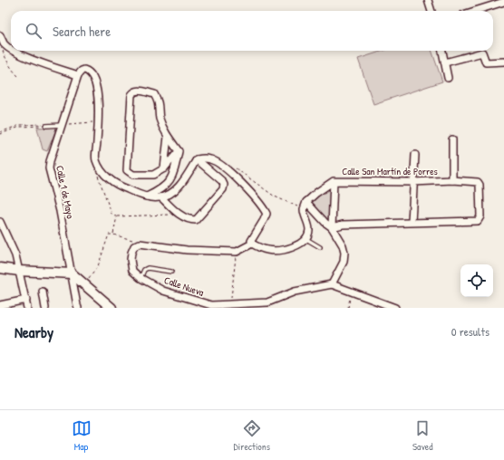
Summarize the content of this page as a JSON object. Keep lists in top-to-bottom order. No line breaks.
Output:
{"streets":{"street":["Calle San Martín de Porres","Calle 1 de Mayo","Calle Nueva"]},"page":{"search":"Search here","heading":["Nearby","0 results"],"nav":["Map","Directions","Saved"]}}
